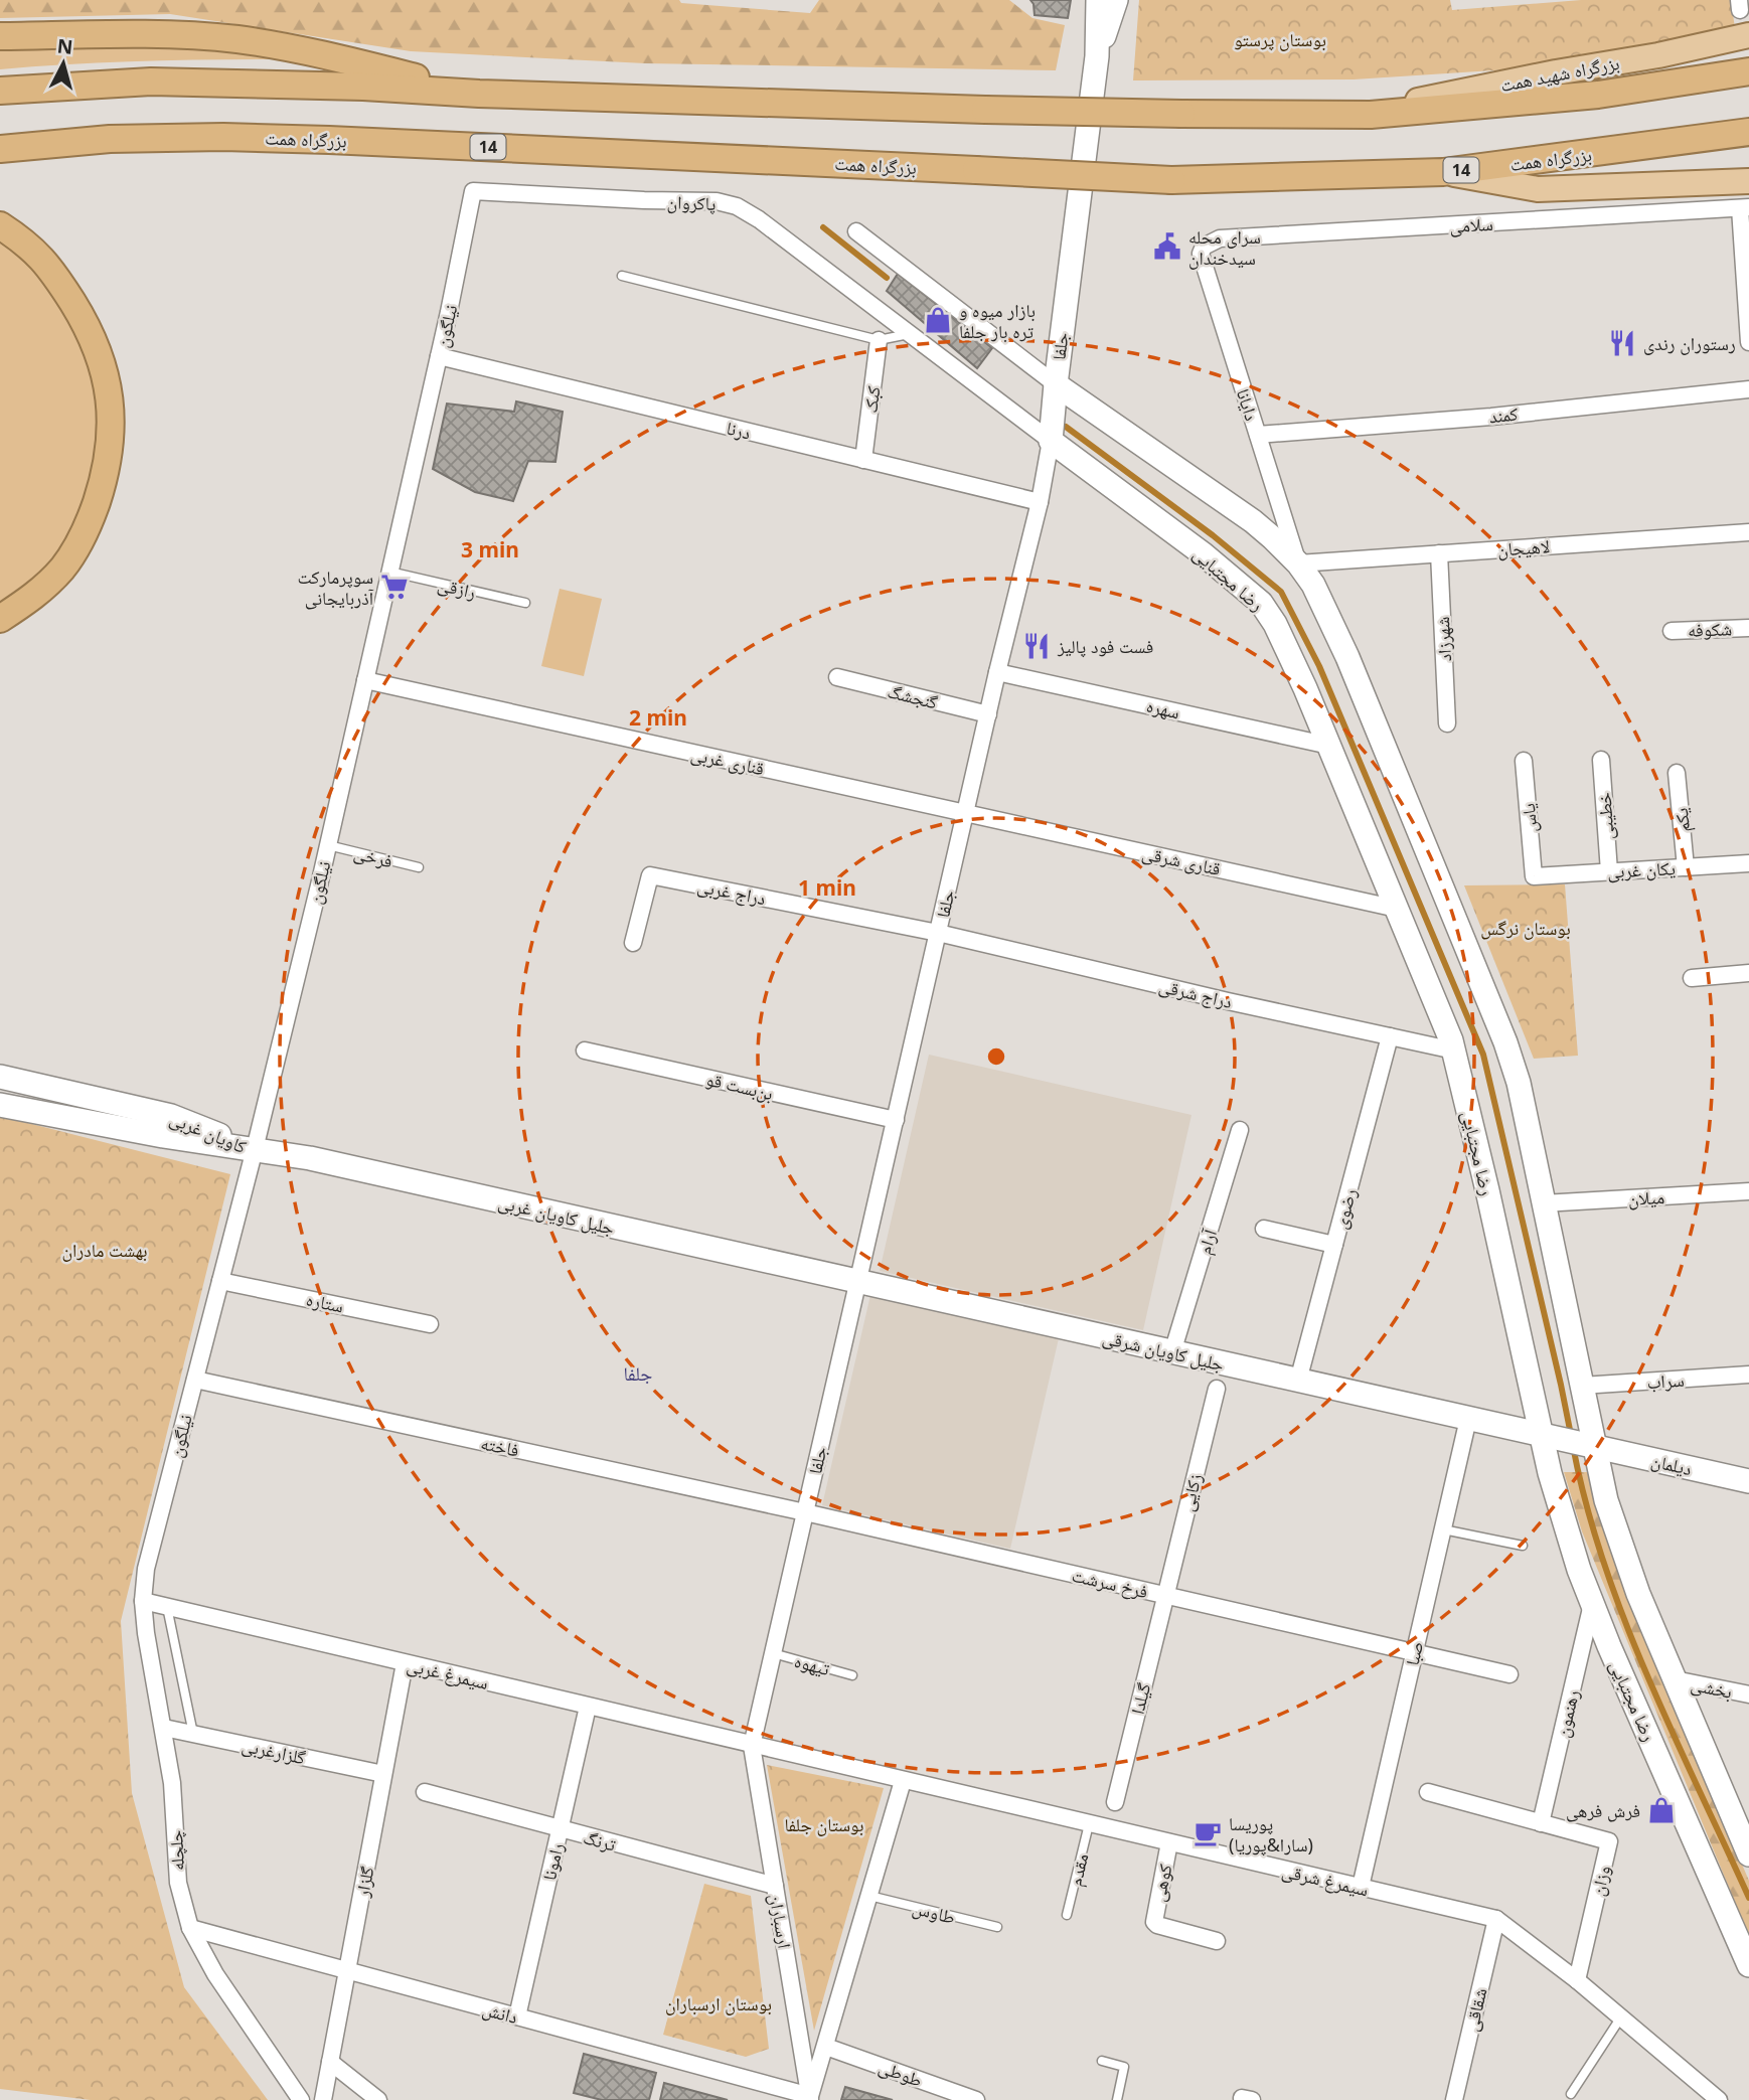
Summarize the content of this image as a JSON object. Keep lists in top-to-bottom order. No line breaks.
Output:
{"streets":{"highway":["بزرگراه همت","14"],"main road":["بزرگراه شهید همت","جلفا","رضا مجتبایی","کاویان غربی","جلیل کاویان غربی","جلیل کاویان شرقی","دیلمان"],"street":["پاکروان","سلامی","نیلگون","کبک","دایانا","کمند","درنا","لاهیجان","شکوفه","شهرزاد","گنجشگ","سهره","قناری غربی","خطیبی","یاس","یکم","قناری شرقی","یکان غربی","دراج غربی","دراج شرقی","بن‌بست قو","میلان","رضوی","آرام","ستاره","سراب","فاخته","زکایی","فرخ سرشت","صبا","سیمرغ غربی","بخشی","گیلدا","رهنمون","گلزارغربی","ترنگ","چلچله","رامونا","سیمرغ شرقی","وزان","گلزار","کوهی","ارسباران","شقاقی","دانش","طوطی"],"lane":["رازقی","فرخی","تیهوه","مقدم","طاوس"]},"crossings":[["پاکروان","نیلگون"],["پاکروان","جلفا"],["پاکروان","رضا مجتبایی"],["سلامی","دایانا"],["نیلگون","درنا"],["نیلگون","رازقی"],["نیلگون","قناری غربی"],["نیلگون","فرخی"],["نیلگون","کاویان غربی"],["نیلگون","جلیل کاویان غربی"],["نیلگون","ستاره"],["نیلگون","فاخته"],["نیلگون","چلچله"],["جلفا","درنا"],["جلفا","رضا مجتبایی"],["جلفا","گنجشگ"],["جلفا","سهره"],["جلفا","قناری غربی"],["جلفا","قناری شرقی"],["جلفا","دراج غربی"],["جلفا","دراج شرقی"],["جلفا","بن‌بست قو"],["جلفا","جلیل کاویان غربی"],["جلفا","جلیل کاویان شرقی"],["جلفا","فاخته"],["جلفا","فرخ سرشت"],["جلفا","تیهوه"],["جلفا","سیمرغ غربی"],["جلفا","سیمرغ شرقی"],["جلفا","ارسباران"],["کبک","درنا"],["دایانا","کمند"],["دایانا","لاهیجان"],["لاهیجان","شهرزاد"],["رضا مجتبایی","سهره"],["رضا مجتبایی","قناری شرقی"],["رضا مجتبایی","دراج شرقی"],["رضا مجتبایی","جلیل کاویان شرقی"],["رضا مجتبایی","دیلمان"],["رضا مجتبایی","رهنمون"],["قناری غربی","قناری شرقی"],["خطیبی","یکان غربی"],["یاس","یکان غربی"],["یکم","یکان غربی"],["دراج غربی","دراج شرقی"],["دراج شرقی","رضوی"],["کاویان غربی","جلیل کاویان غربی"],["رضوی","جلیل کاویان شرقی"],["جلیل کاویان غربی","جلیل کاویان شرقی"],["آرام","جلیل کاویان شرقی"],["جلیل کاویان شرقی","دیلمان"],["جلیل کاویان شرقی","صبا"],["فاخته","فرخ سرشت"],["زکایی","فرخ سرشت"],["زکایی","گیلدا"],["فرخ سرشت","صبا"],["فرخ سرشت","گیلدا"],["صبا","سیمرغ شرقی"],["سیمرغ غربی","چلچله"],["سیمرغ غربی","رامونا"],["سیمرغ غربی","سیمرغ شرقی"],["سیمرغ غربی","گلزار"],["سیمرغ غربی","ارسباران"],["رهنمون","وزان"],["گلزارغربی","چلچله"],["گلزارغربی","گلزار"],["ترنگ","رامونا"],["ترنگ","ارسباران"],["چلچله","دانش"],["رامونا","دانش"],["مقدم","سیمرغ شرقی"],["سیمرغ شرقی","وزان"],["سیمرغ شرقی","کوهی"],["سیمرغ شرقی","ارسباران"],["سیمرغ شرقی","شقاقی"],["گلزار","دانش"],["ارسباران","دانش"]],"districts":["جلفا"],"parks":["بوستان پرستو","بوستان نرگس","بهشت مادران","بوستان جلفا","بوستان ارسباران"],"places":{"public building":["سرای محله سیدخندان"],"shop":["بازار میوه و تره بار جلفا","فرش فرهی"],"restaurant":["رستوران رندی","فست فود پالیز"],"supermarket":["سوپرمارکت آذربایجانی"],"cafe":["پوریسا (سارا&پوریا)"]},"north":"top","rings":["3 min","2 min","1 min"]}
